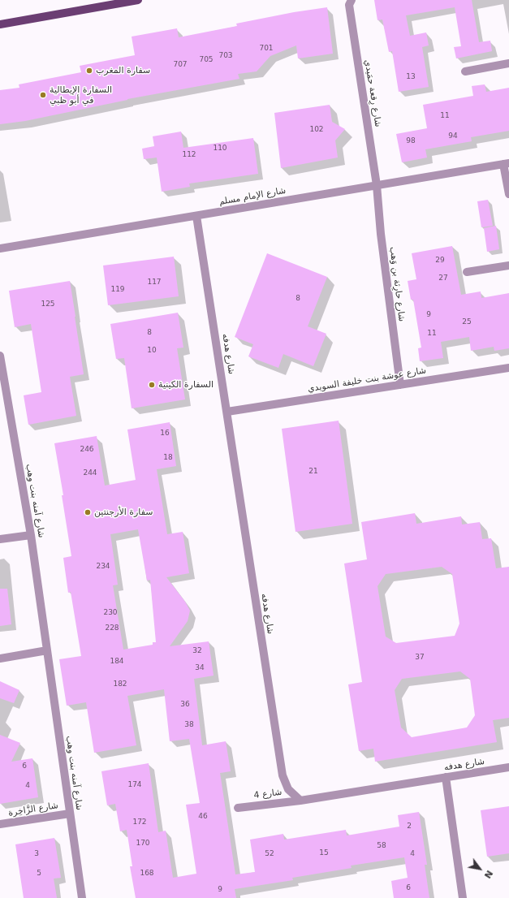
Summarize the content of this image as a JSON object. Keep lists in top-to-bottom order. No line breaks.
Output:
{"streets":{"street":["شارع رِقعة حمَيدي","شارع الإمام مسلم","شارع حارِثة بن وَهب","شارع هدفه","شارع عوشة بنت خليفة السويدي","شارع آمنه بنت وهب","شارع 4","شارع الزَّاخِرة"]},"crossings":[["شارع رِقعة حمَيدي","شارع الإمام مسلم"],["شارع رِقعة حمَيدي","شارع حارِثة بن وَهب"],["شارع الإمام مسلم","شارع حارِثة بن وَهب"],["شارع الإمام مسلم","شارع هدفه"],["شارع حارِثة بن وَهب","شارع عوشة بنت خليفة السويدي"],["شارع هدفه","شارع عوشة بنت خليفة السويدي"],["شارع هدفه","شارع 4"],["شارع آمنه بنت وهب","شارع الزَّاخِرة"]],"places":["سفارة المغرب","السفارة الإيطالية في أبو ظبي","السفارة الكينية","سفارة الأرجنتين"],"house_numbers":["701","703","705","707","13","11","102","94","98","110","112","29","27","117","119","8","125","9","25","8","11","10","16","246","18","21","244","234","230","228","32","37","184","34","182","36","38","6","174","4","46","172","2","170","58","15","3","52","4","5","168","6","9"],"north":"bottom right"}
